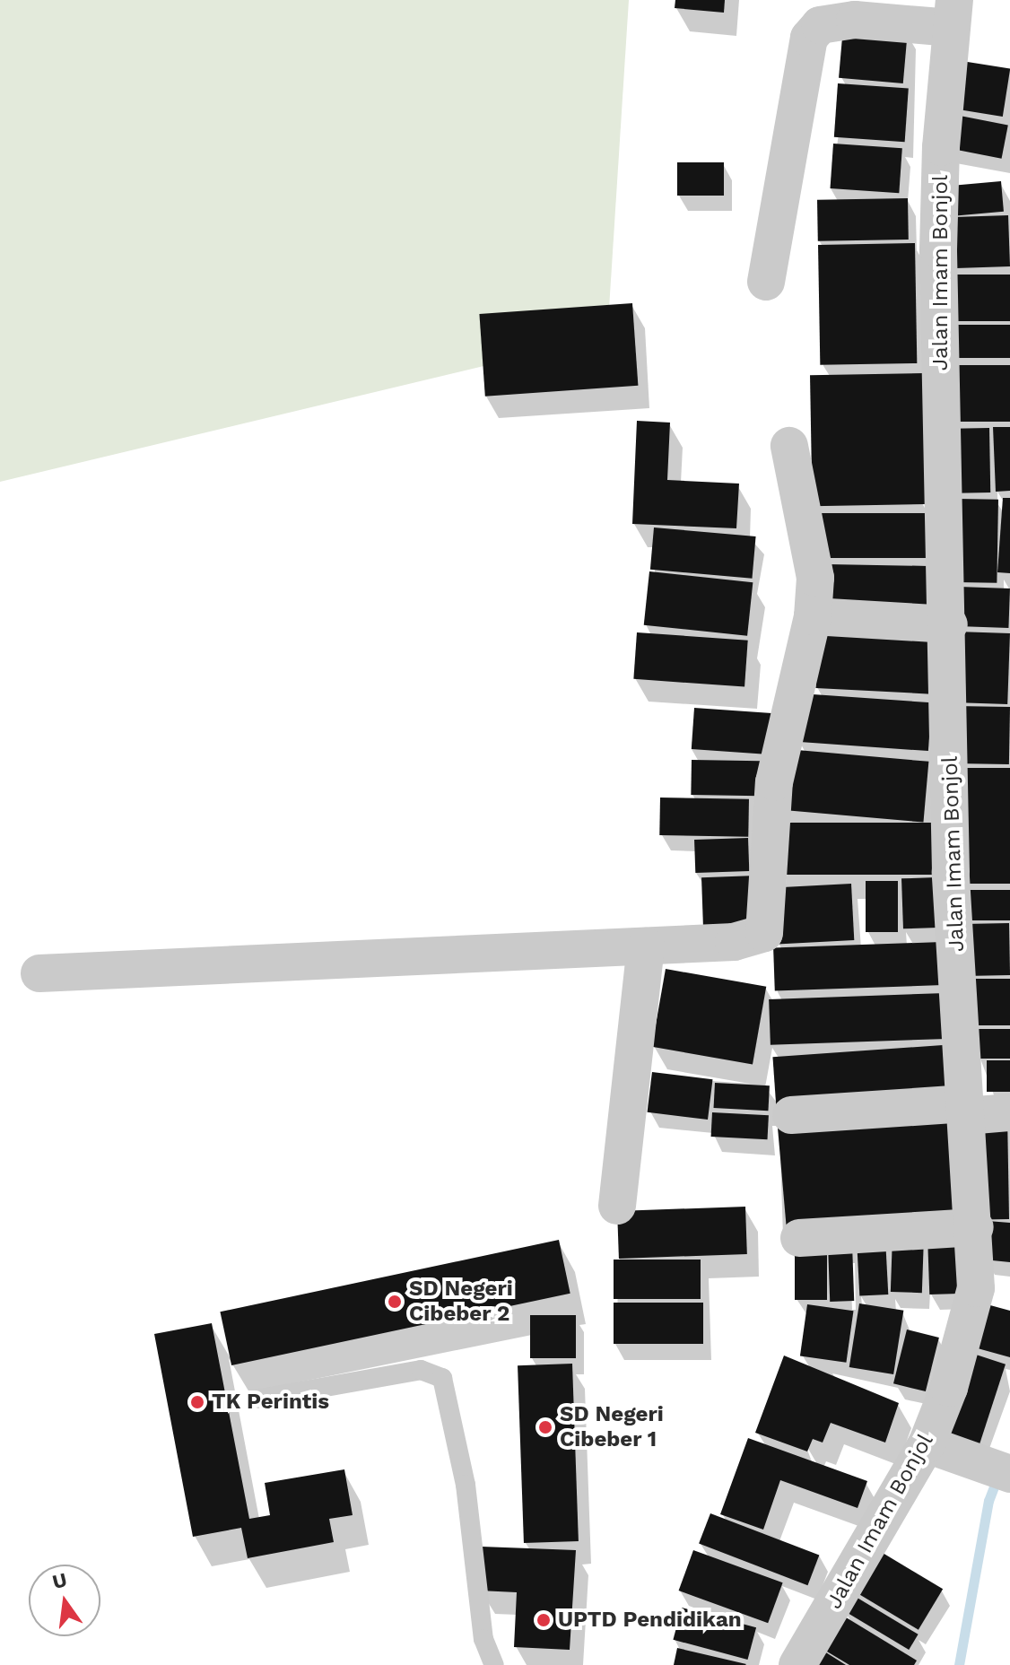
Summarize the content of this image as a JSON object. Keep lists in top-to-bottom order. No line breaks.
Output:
{"streets":{"street":["Jalan Imam Bonjol"]},"places":["SD Negeri Cibeber 2","TK Perintis","SD Negeri Cibeber 1","UPTD Pendidikan"],"north":"top"}
